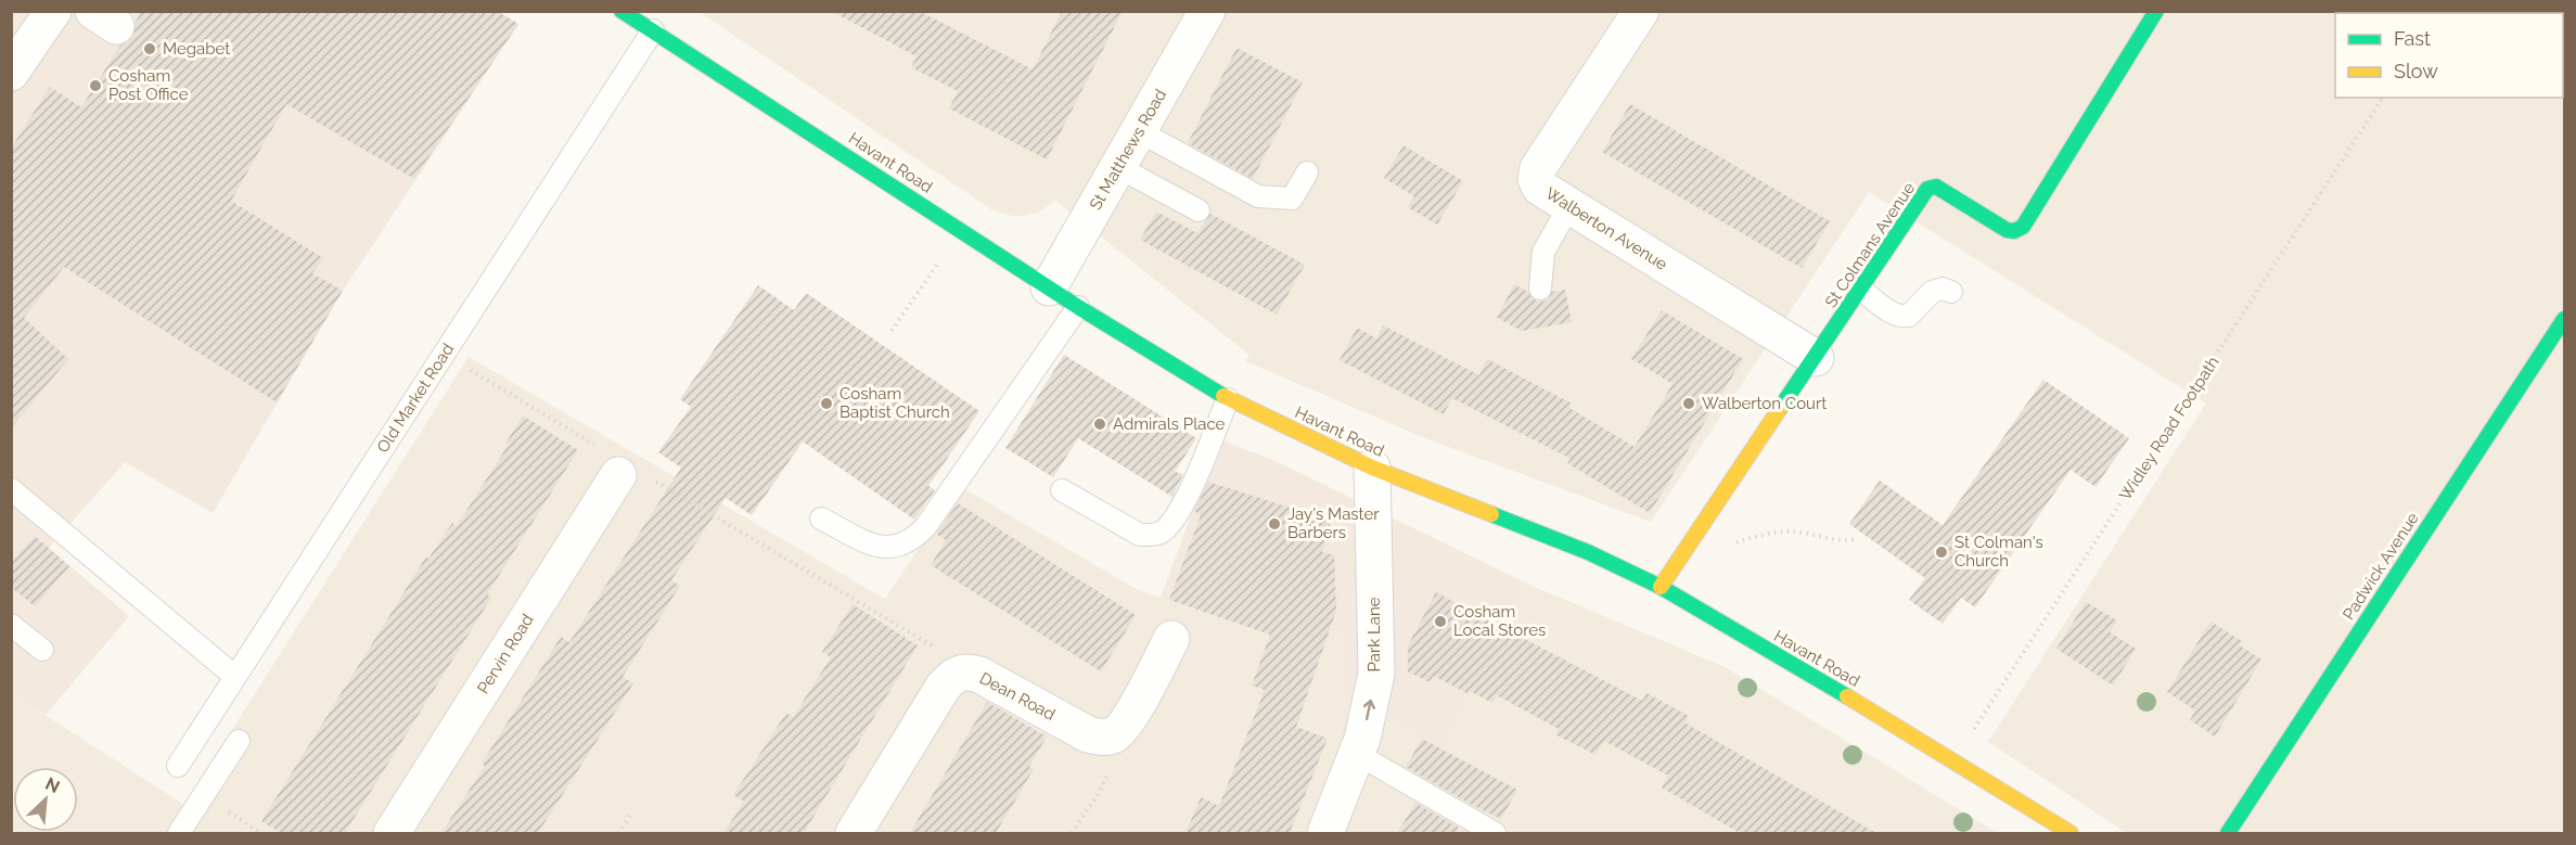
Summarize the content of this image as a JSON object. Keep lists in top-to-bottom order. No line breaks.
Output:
{"streets":{"street":["St Matthews Road","Havant Road","Walberton Avenue","St Colmans Avenue","Padwick Avenue","Park Lane","Pervin Road","Dean Road"],"lane":["Old Market Road"],"path":["Widley Road Footpath"]},"crossings":[["St Matthews Road","Havant Road"],["Havant Road","St Colmans Avenue"],["Havant Road","Old Market Road"],["Havant Road","Widley Road Footpath"],["Havant Road","Park Lane"],["Walberton Avenue","St Colmans Avenue"]],"one_way":["Park Lane"],"places":["Megabet","Cosham Post Office","Cosham Baptist Church","Walberton Court","Admirals Place","Jay's Master Barbers","St Colman's Church","Cosham Local Stores"],"legend":["Fast","Slow"],"north":"top right"}
